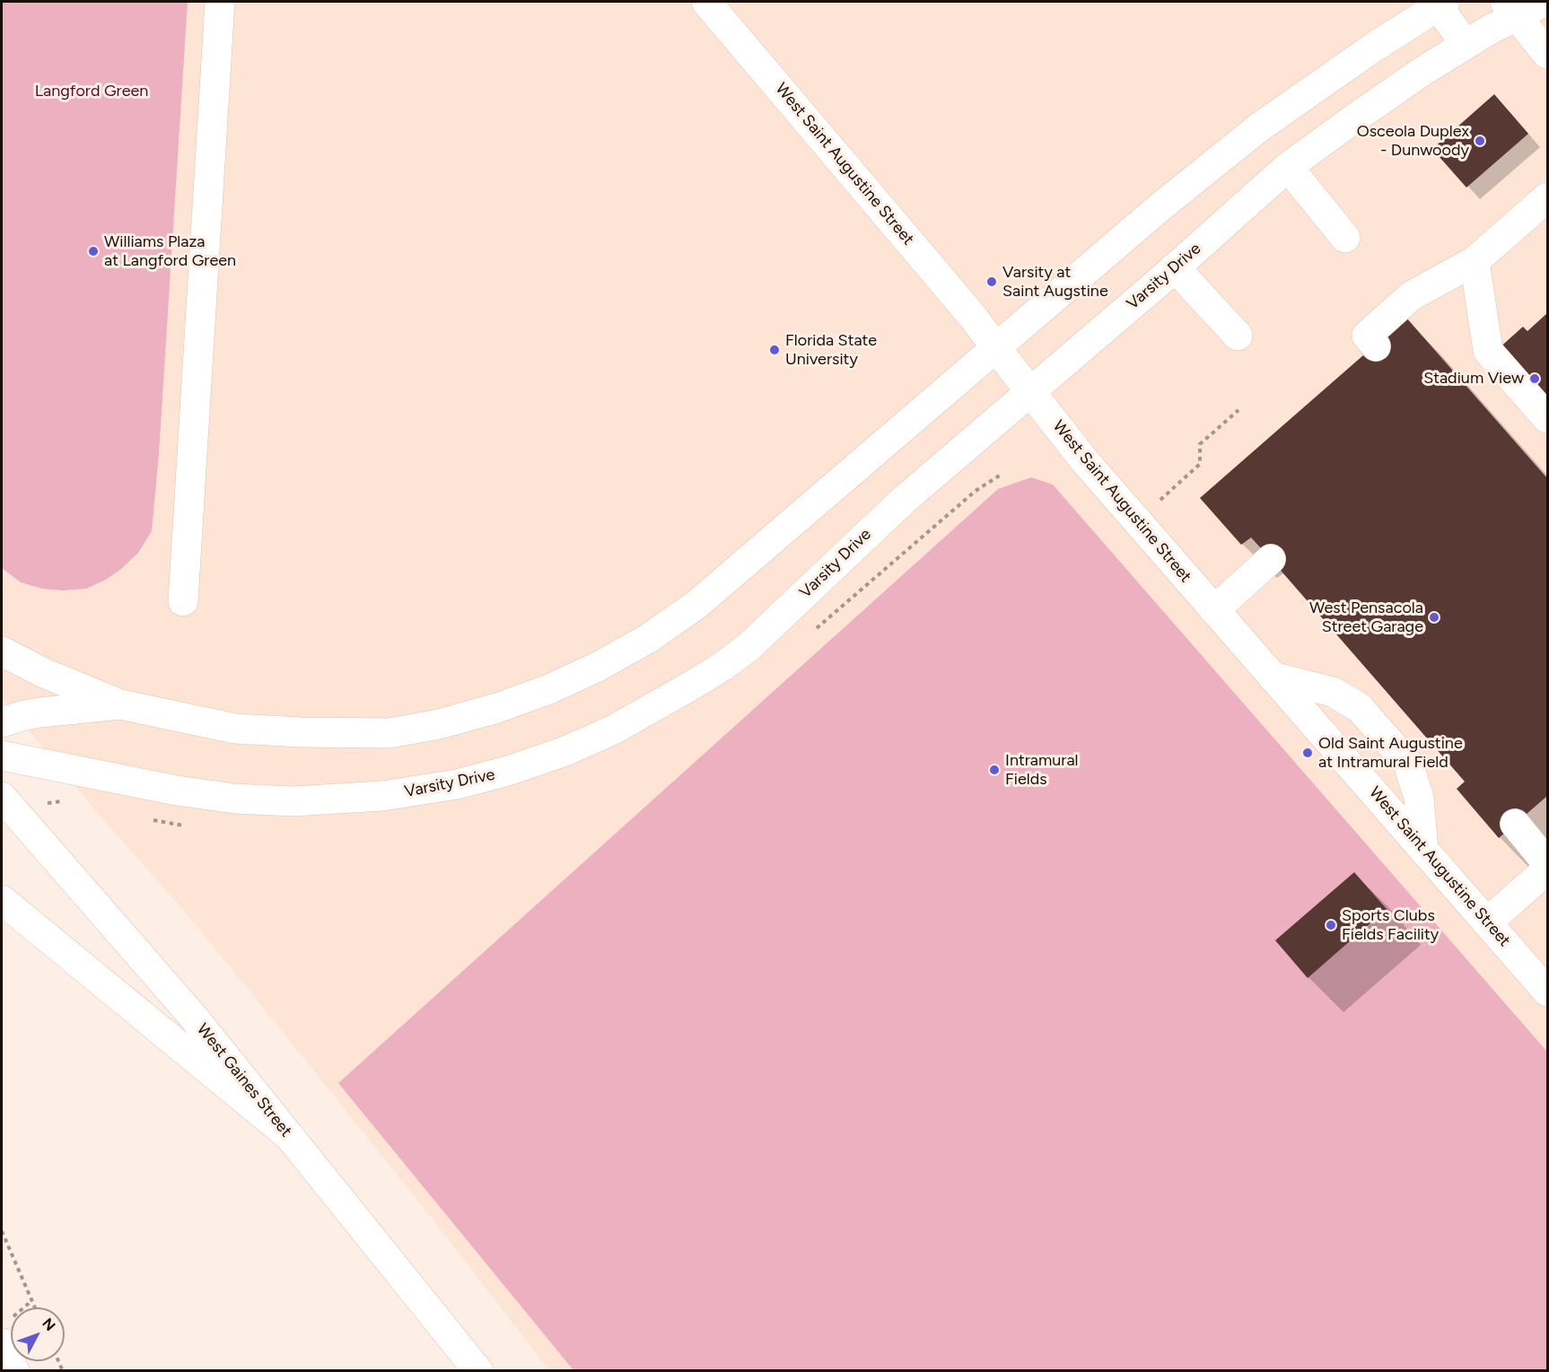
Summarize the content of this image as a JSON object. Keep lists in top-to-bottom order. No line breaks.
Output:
{"streets":{"main road":["West Saint Augustine Street","Varsity Drive","West Gaines Street"]},"crossings":[["West Saint Augustine Street","Varsity Drive"]],"parks":["Langford Green"],"places":["Osceola Duplex - Dunwoody","Williams Plaza at Langford Green","Varsity at Saint Augstine","Florida State University","Stadium View","West Pensacola Street Garage","Old Saint Augustine at Intramural Field","Intramural Fields","Sports Clubs Fields Facility"],"north":"top right"}
